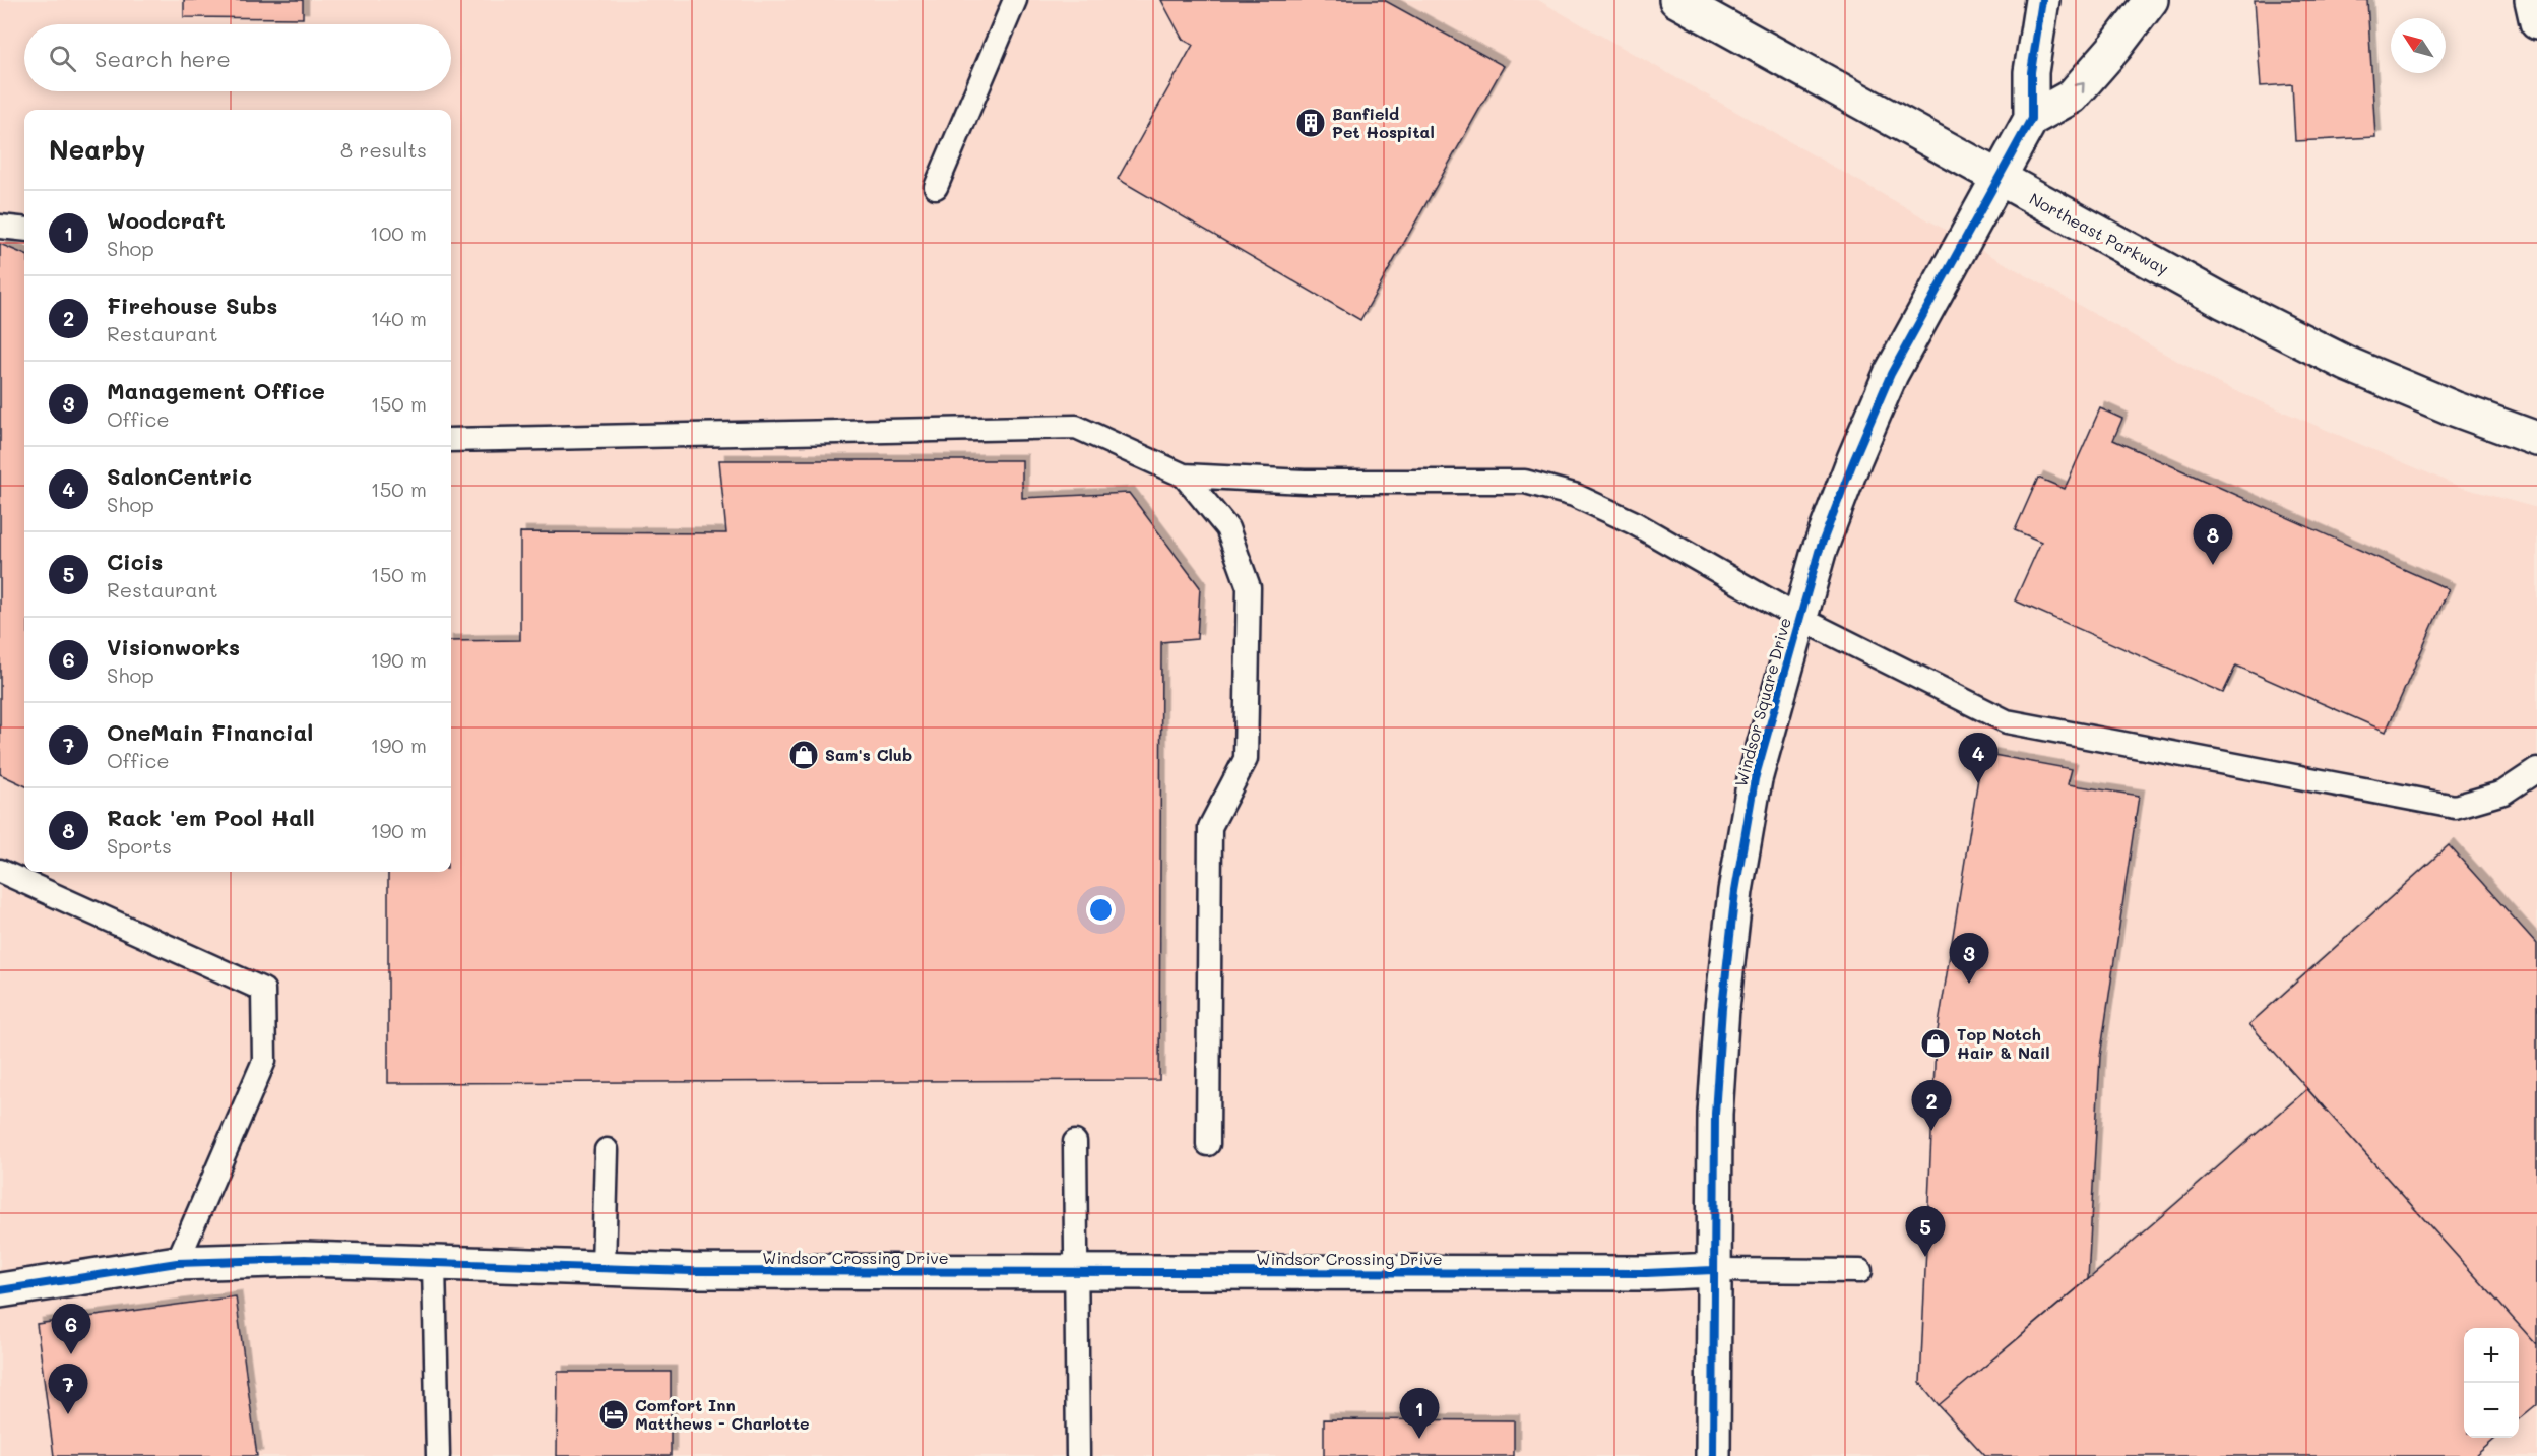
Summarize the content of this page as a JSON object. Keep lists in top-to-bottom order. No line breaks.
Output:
{"streets":{"street":["Northeast Parkway","Windsor Square Drive","Windsor Crossing Drive"]},"crossings":[["Northeast Parkway","Windsor Square Drive"],["Windsor Square Drive","Windsor Crossing Drive"]],"places":{"building":["Banfield Pet Hospital"],"shop":["Sam's Club","Top Notch Hair & Nail"],"hotel":["Comfort Inn Matthews - Charlotte"]},"north":"top left","page":{"search":"Search here","heading":["Nearby","8 results"],"list":[{"mark":"1","name":"Woodcraft","note":"Shop","value":"100 m"},{"mark":"2","name":"Firehouse Subs","note":"Restaurant","value":"140 m"},{"mark":"3","name":"Management Office","note":"Office","value":"150 m"},{"mark":"4","name":"SalonCentric","note":"Shop","value":"150 m"},{"mark":"5","name":"Cicis","note":"Restaurant","value":"150 m"},{"mark":"6","name":"Visionworks","note":"Shop","value":"190 m"},{"mark":"7","name":"OneMain Financial","note":"Office","value":"190 m"},{"mark":"8","name":"Rack 'em Pool Hall","note":"Sports","value":"190 m"}],"pins":["8","4","3","2","5","6","7","1"],"map_buttons":["+","−"]}}
